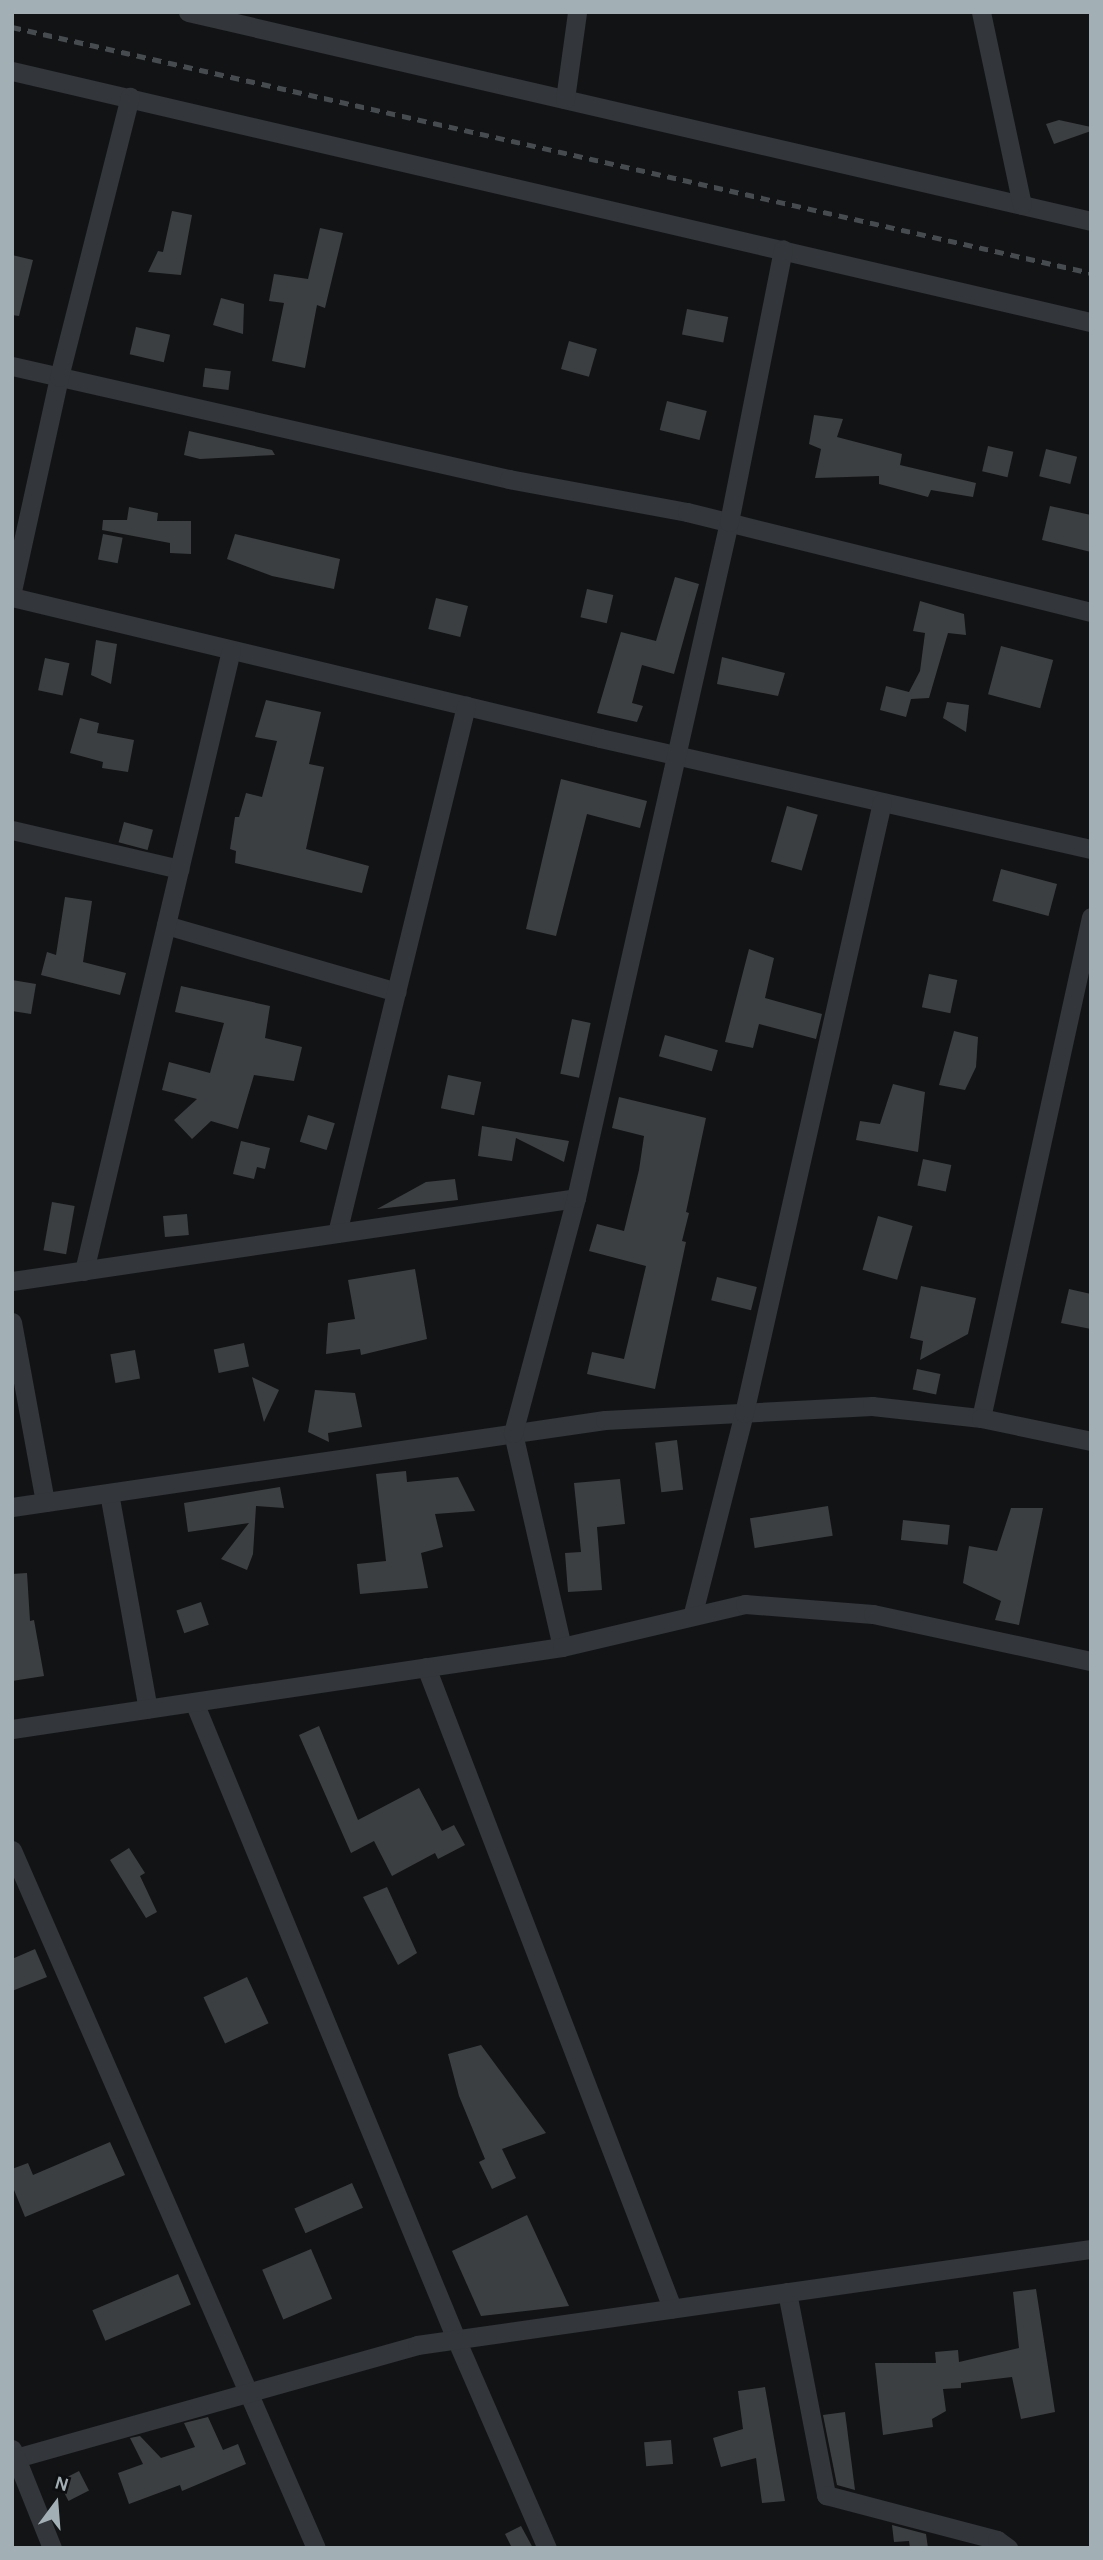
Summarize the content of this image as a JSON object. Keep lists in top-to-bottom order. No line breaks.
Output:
{"north":"top"}
